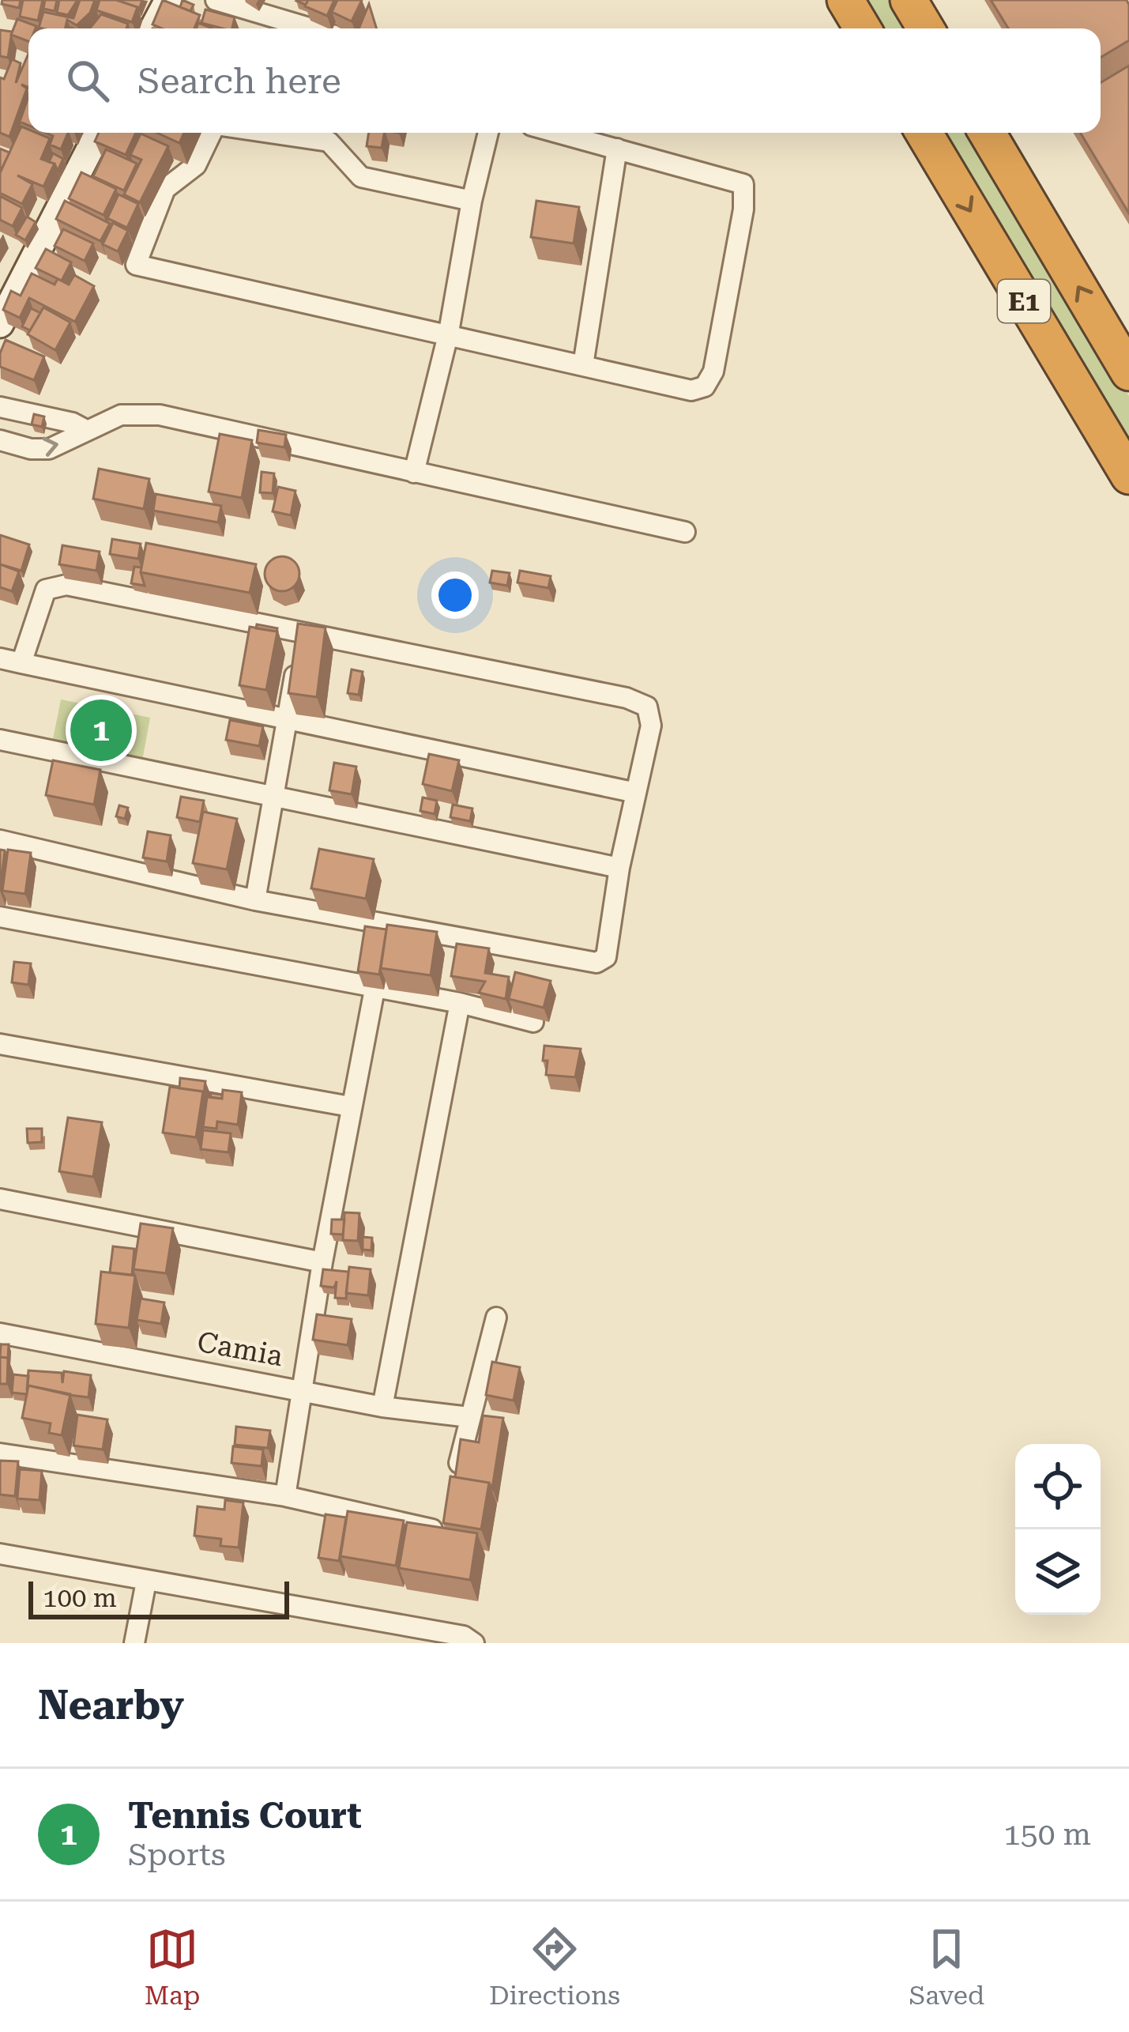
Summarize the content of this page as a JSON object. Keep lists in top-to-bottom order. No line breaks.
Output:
{"streets":{"highway":["E1"],"street":["Camia"]},"scale_bar":"100 m","page":{"search":"Search here","pins":"1","scale":"100 m","heading":"Nearby","list":[{"mark":"1","name":"Tennis Court","note":"Sports","value":"150 m"}],"nav":["Map","Directions","Saved"]}}
